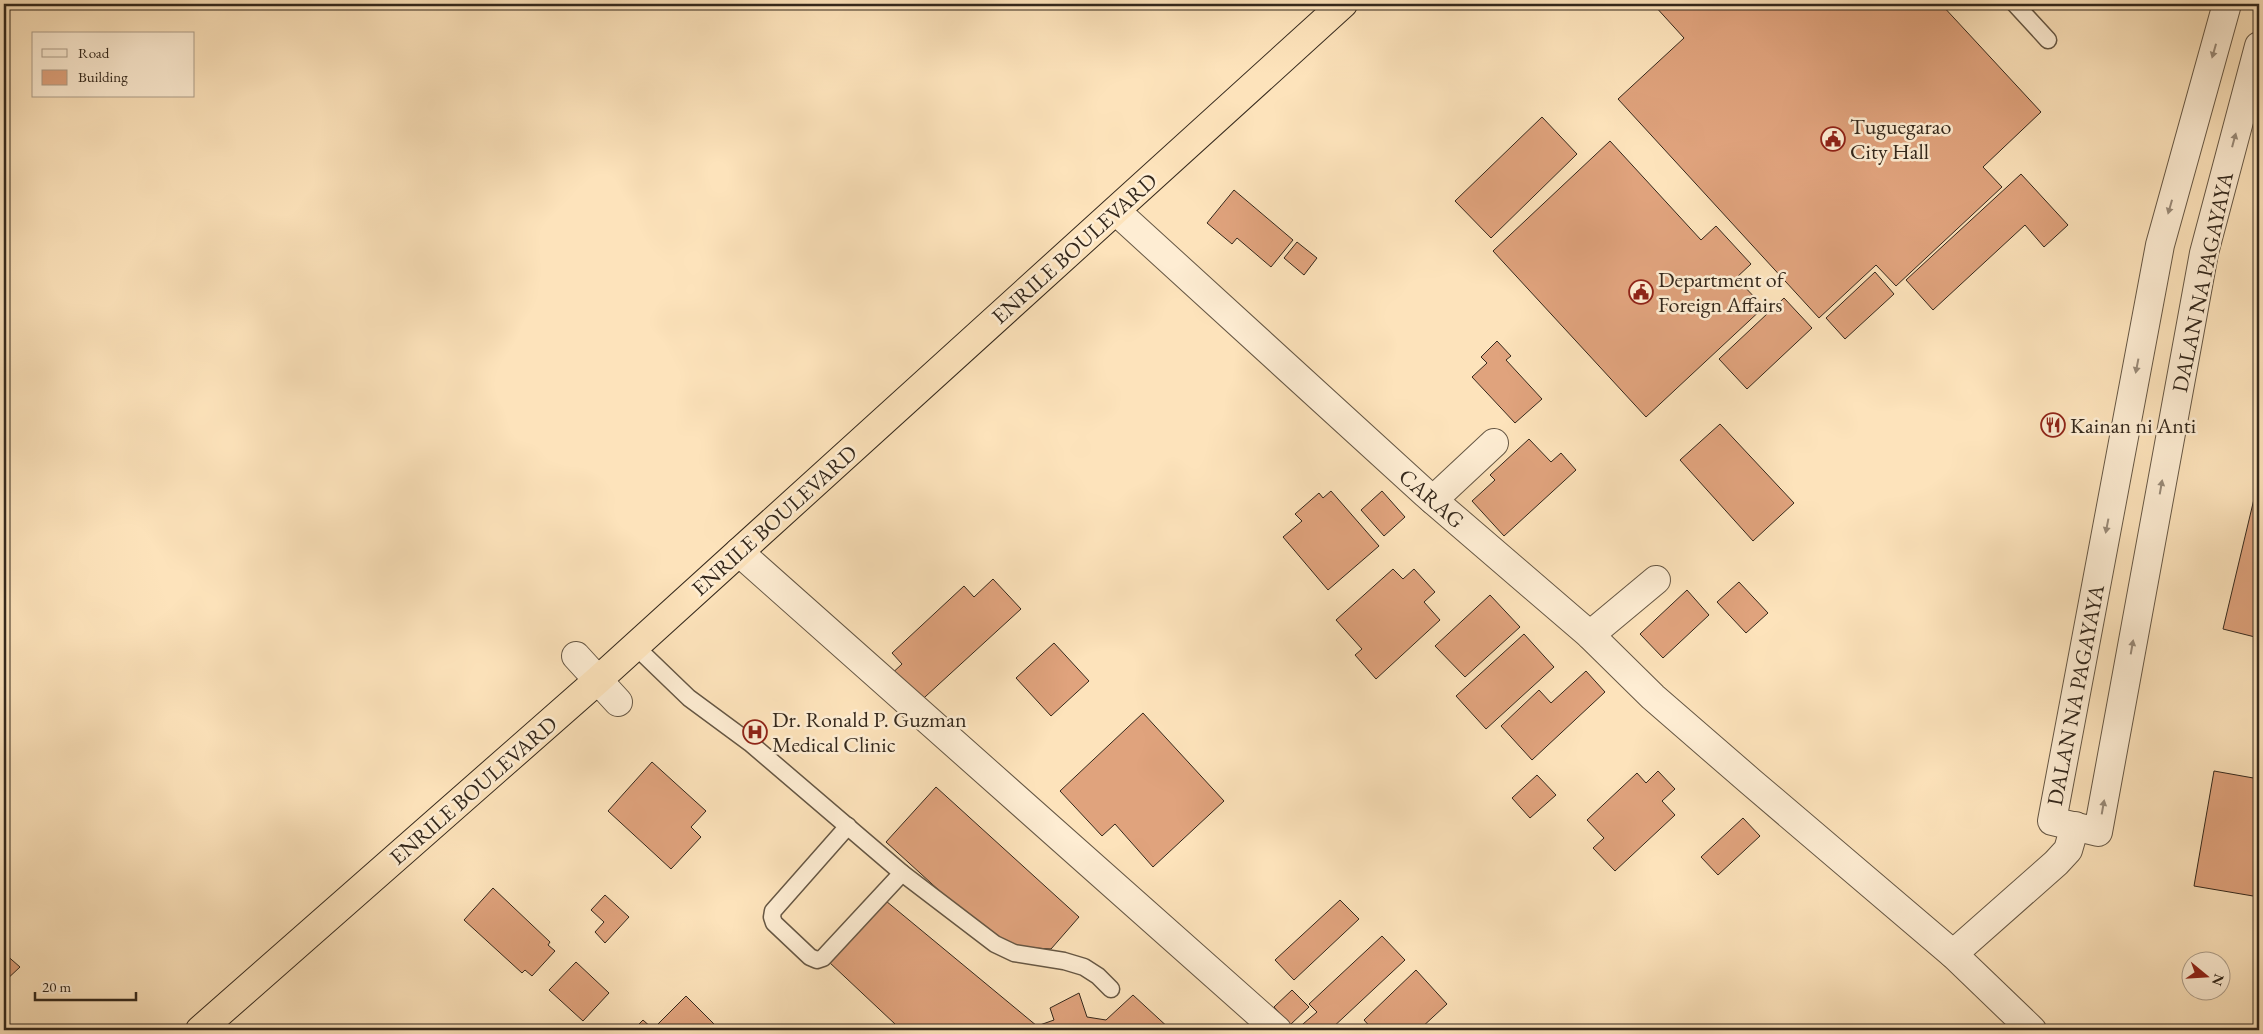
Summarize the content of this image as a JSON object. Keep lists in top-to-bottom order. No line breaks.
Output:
{"streets":{"highway":["ENRILE BOULEVARD"],"street":["DALAN NA PAGAYAYA","CARAG"]},"crossings":[["ENRILE BOULEVARD","CARAG"]],"places":{"public building":["Tuguegarao City Hall","Department of Foreign Affairs"],"restaurant":["Kainan ni Anti"],"hospital":["Dr. Ronald P. Guzman Medical Clinic"]},"legend":["Road","Building"],"scale_bar":"20 m","north":"right"}
